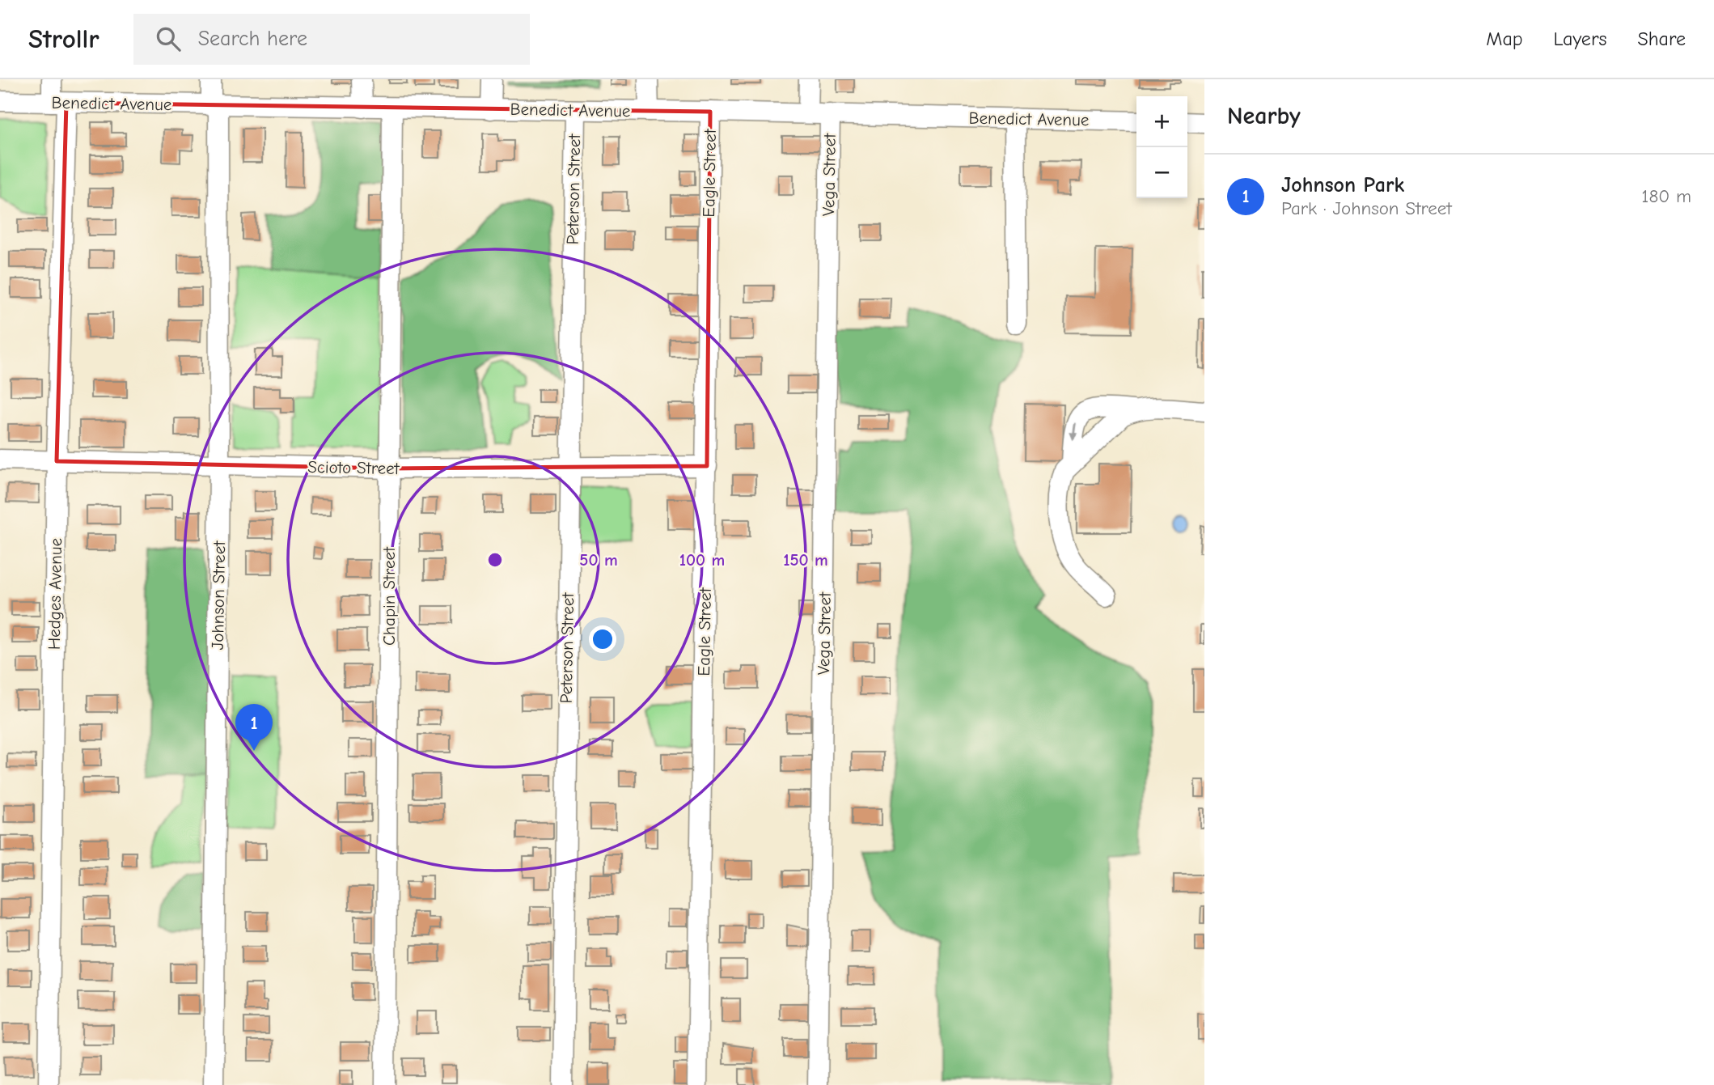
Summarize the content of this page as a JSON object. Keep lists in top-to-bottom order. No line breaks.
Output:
{"streets":{"street":["Benedict Avenue","Eagle Street","Vega Street","Peterson Street","Scioto Street","Hedges Avenue","Johnson Street","Chapin Street"]},"crossings":[["Benedict Avenue","Eagle Street"],["Benedict Avenue","Vega Street"],["Benedict Avenue","Peterson Street"],["Benedict Avenue","Hedges Avenue"],["Benedict Avenue","Johnson Street"],["Benedict Avenue","Chapin Street"],["Eagle Street","Scioto Street"],["Peterson Street","Scioto Street"],["Scioto Street","Hedges Avenue"],["Scioto Street","Johnson Street"],["Scioto Street","Chapin Street"]],"page":{"header":"Strollr","search":"Search here","nav":["Map","Layers","Share"],"heading":"Nearby","map_buttons":["+","−"],"list":[{"mark":"1","name":"Johnson Park","note":"Park · Johnson Street","value":"180 m"}],"pins":"1"},"rings":["50 m","100 m","150 m"]}
